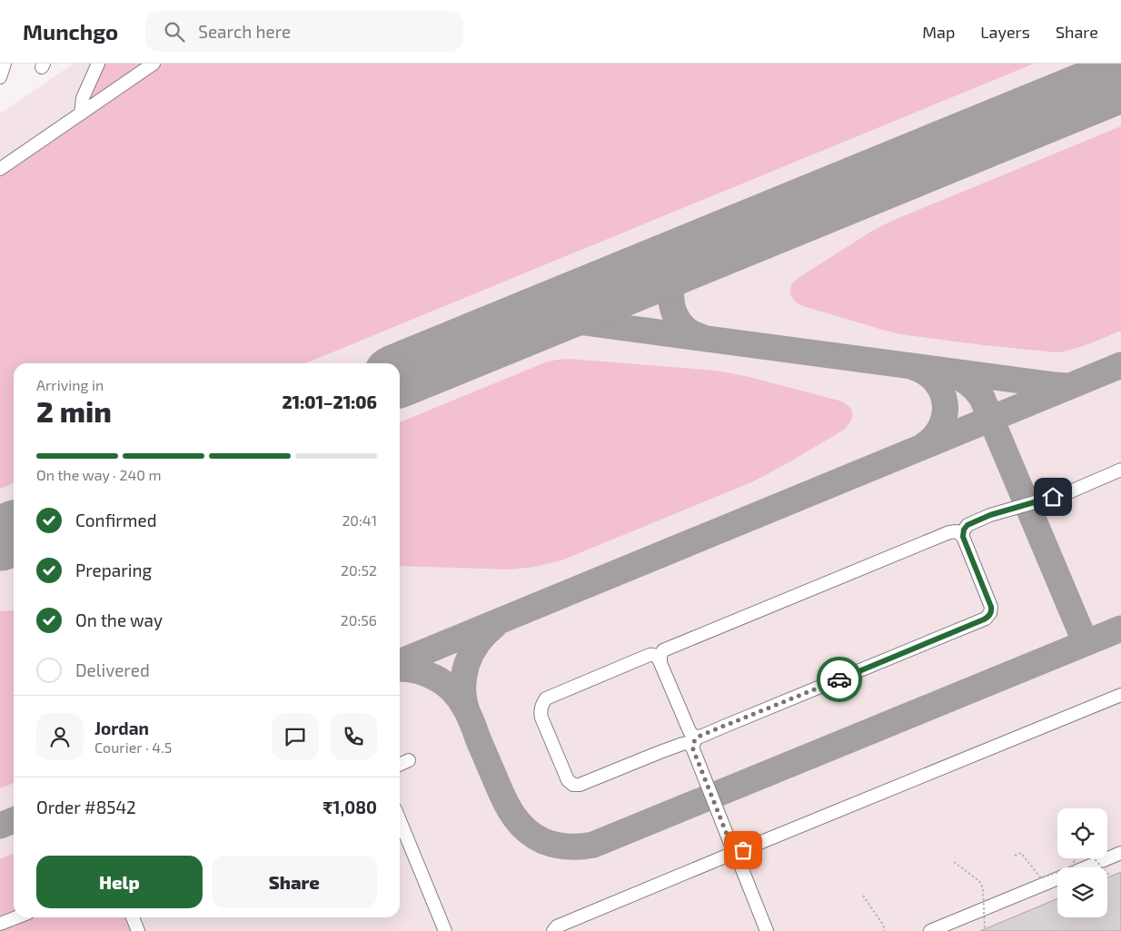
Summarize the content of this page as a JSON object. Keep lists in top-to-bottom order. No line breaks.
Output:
{"page":{"header":"Munchgo","search":"Search here","nav":["Map","Layers","Share"],"heading":["2 min","Arriving in","21:01–21:06"],"panel":["Jordan","Courier · 4.5","Order #8542","₹1,080"],"bar":"On the way · 240 m","list":[["Confirmed","20:41"],["Preparing","20:52"],["On the way","20:56"],"Delivered"],"buttons":["Help","Share"]}}
